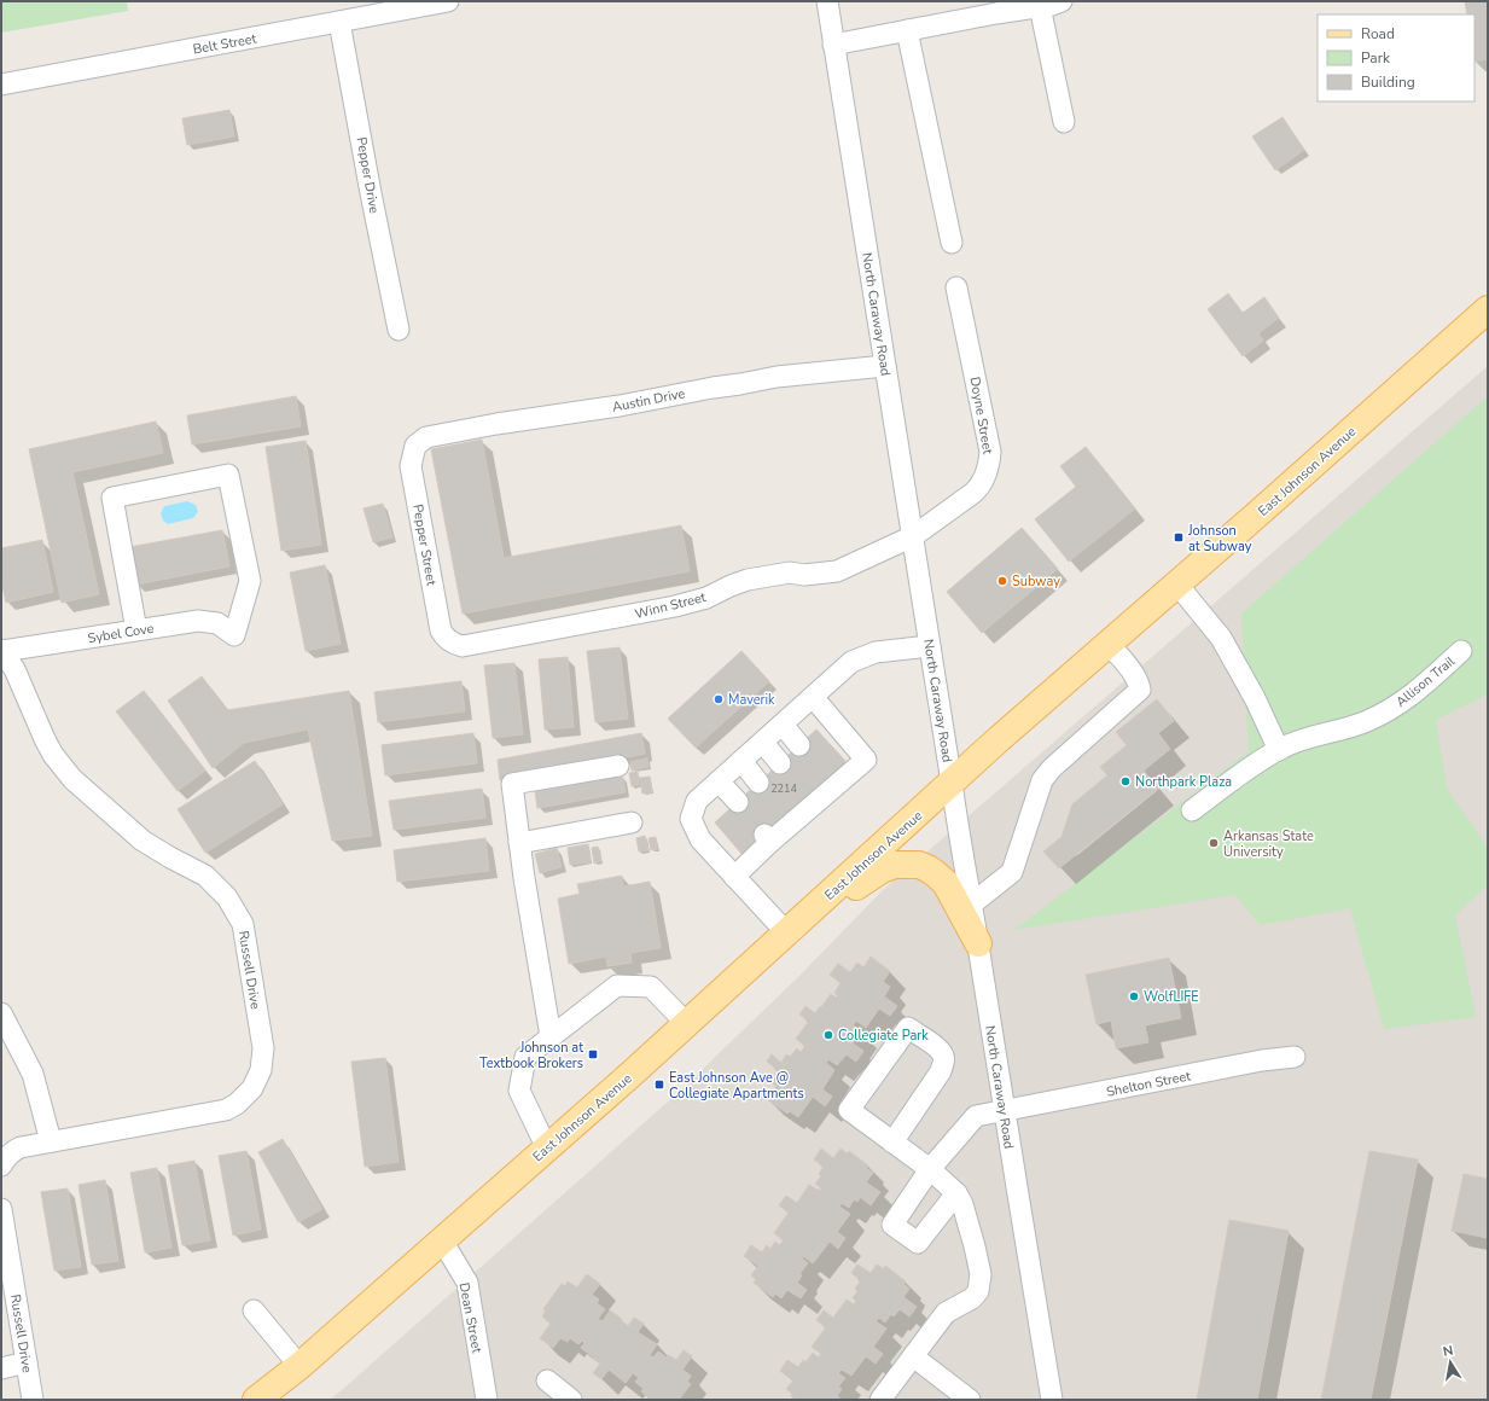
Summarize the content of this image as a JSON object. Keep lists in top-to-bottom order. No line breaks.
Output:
{"streets":{"main road":["East Johnson Avenue"],"street":["Belt Street","Pepper Drive","North Caraway Road","Austin Drive","Doyne Street","Pepper Street","Winn Street","Sybel Cove","Allison Trail","Russell Drive","Shelton Street","Dean Street"]},"crossings":[["Belt Street","Pepper Drive"],["North Caraway Road","Austin Drive"],["North Caraway Road","Doyne Street"],["North Caraway Road","East Johnson Avenue"],["North Caraway Road","Winn Street"],["North Caraway Road","Shelton Street"],["Austin Drive","Pepper Street"],["Doyne Street","Winn Street"],["East Johnson Avenue","Dean Street"],["Pepper Street","Winn Street"],["Sybel Cove","Russell Drive"]],"places":{"transit":["Johnson at Subway","Johnson at Textbook Brokers","East Johnson Ave @ Collegiate Apartments"],"other":["Subway","Maverik","Northpark Plaza","Arkansas State University","WolfLIFE","Collegiate Park"]},"house_numbers":["2214"],"legend":["Road","Park","Building"],"north":"top"}
